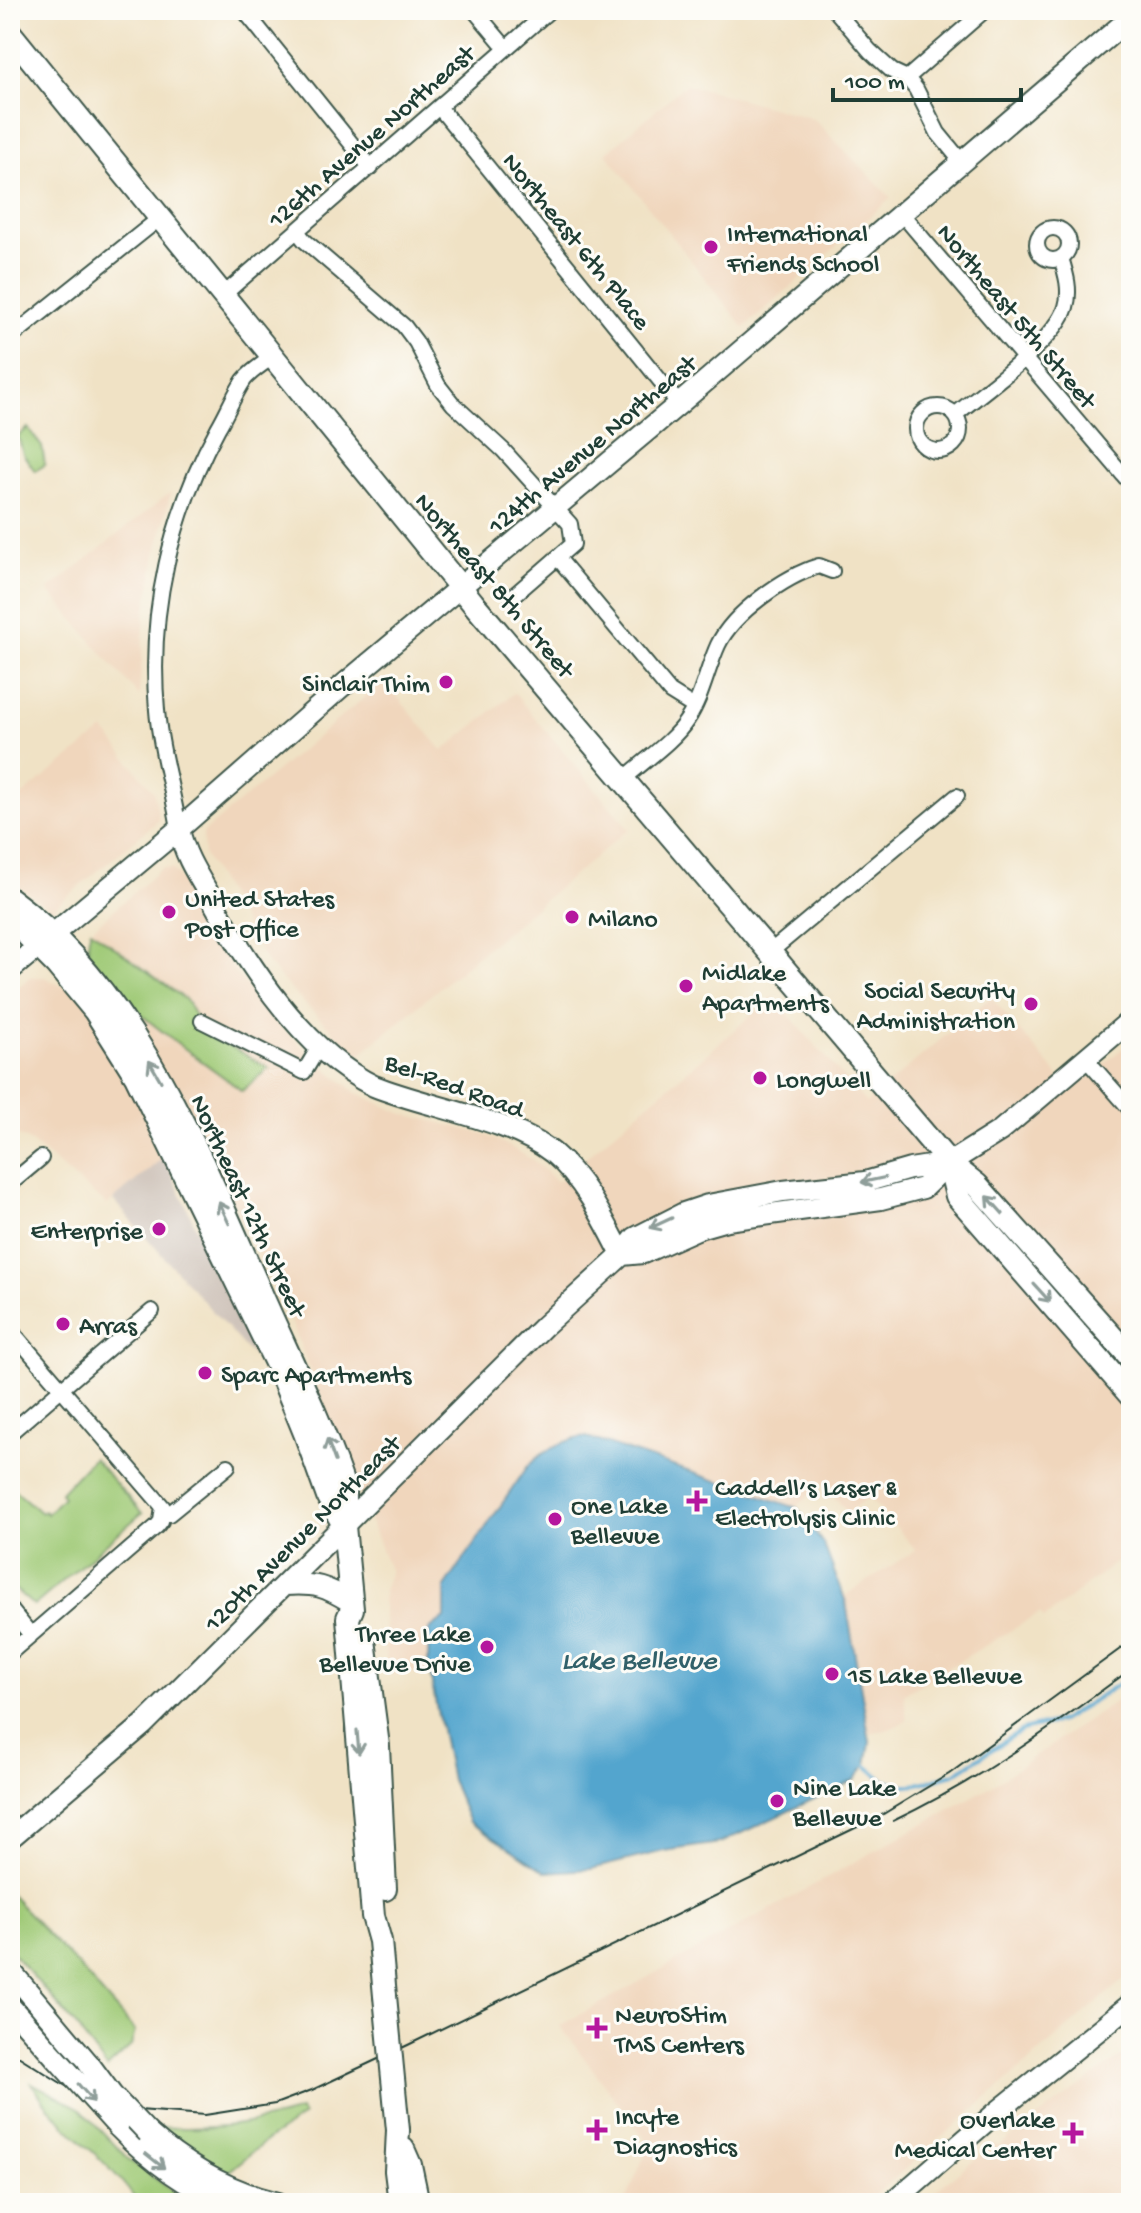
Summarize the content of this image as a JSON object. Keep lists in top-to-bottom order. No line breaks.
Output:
{"streets":{"main road":["Northeast 8th Street","Northeast 12th Street"],"street":["126th Avenue Northeast","Northeast 6th Place","Northeast 5th Street","124th Avenue Northeast","Bel-Red Road","120th Avenue Northeast"]},"crossings":[["126th Avenue Northeast","Northeast 6th Place"],["126th Avenue Northeast","Northeast 8th Street"],["Northeast 6th Place","124th Avenue Northeast"],["Northeast 5th Street","124th Avenue Northeast"],["124th Avenue Northeast","Northeast 8th Street"],["124th Avenue Northeast","Bel-Red Road"],["124th Avenue Northeast","Northeast 12th Street"],["Northeast 8th Street","120th Avenue Northeast"],["Bel-Red Road","120th Avenue Northeast"],["Northeast 12th Street","120th Avenue Northeast"]],"water":["Lake Bellevue"],"places":{"other":["International Friends School","Sinclair Thim","United States Post Office","Milano","Midlake Apartments","Social Security Administration","Longwell","Enterprise","Arras","Sparc Apartments","One Lake Bellevue","Three Lake Bellevue Drive","15 Lake Bellevue","Nine Lake Bellevue"],"health":["Caddell’s Laser & Electrolysis Clinic","NeuroStim TMS Centers","Incyte Diagnostics","Overlake Medical Center"]},"scale_bar":"100 m"}
